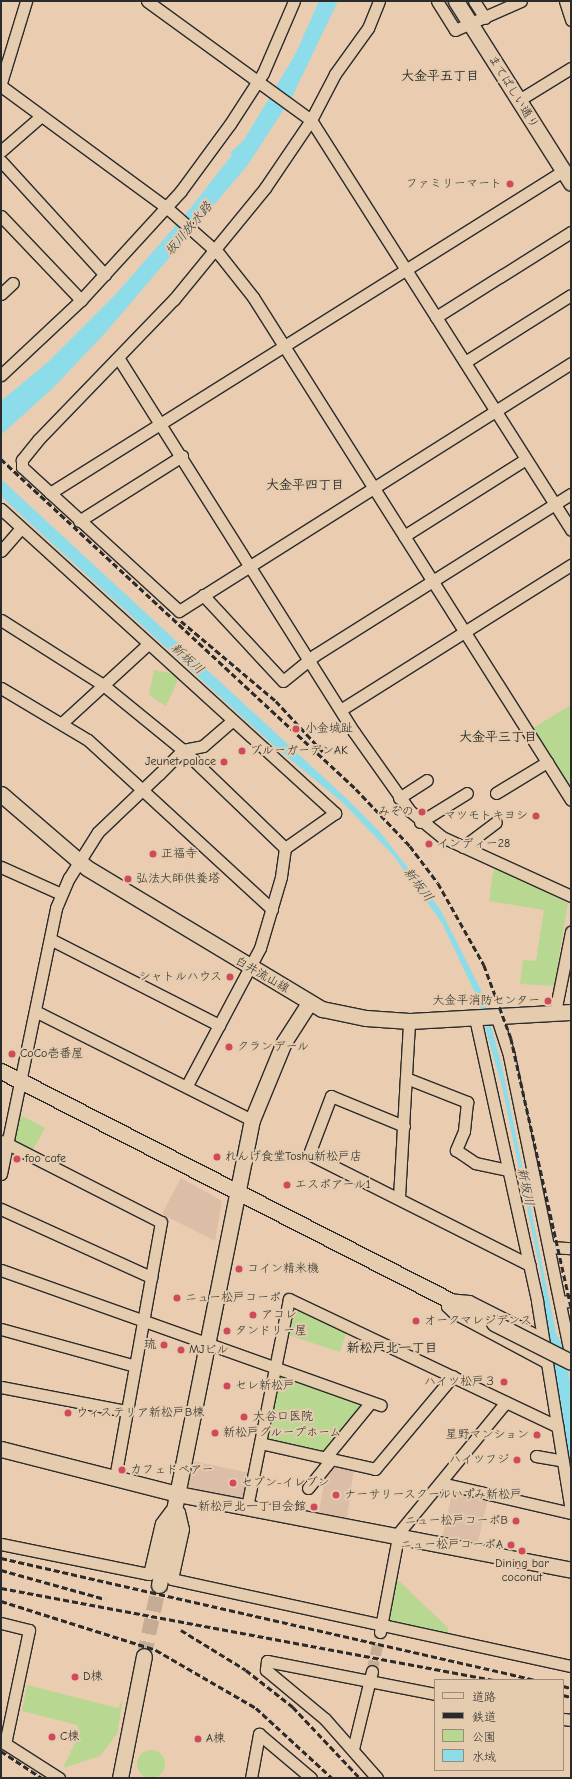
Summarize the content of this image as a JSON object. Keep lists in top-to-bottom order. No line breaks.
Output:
{"streets":{"street":["まてばしい通り","白井流山線"]},"districts":["大金平五丁目","大金平四丁目","大金平三丁目","新松戸北一丁目"],"water":["坂川放水路","新坂川"],"places":["ファミリーマート","小金城趾","ブルーガーデンAK","Jeunet palace","みその","マツモトキヨシ","インディー28","正福寺","弘法大師供養塔","シャトルハウス","大金平消防センター","クランデール","CoCo壱番屋","れんげ食堂Toshu新松戸店","foo cafe","エスポアール1","コイン精米機","ニュー松戸コーポ","アコレ","オークマレジデンス","タンドリー屋","琉","MJビル","ハイツ松戸３","セレ新松戸","ウィステリア新松戸B棟","大谷口医院","新松戸グループホーム","星野マンション","ハイツフジ","カフェドベアー","セブン-イレブン","ナーサリースクールいずみ新松戸","新松戸北一丁目会館","ニュー松戸コーポB","ニュー松戸コーポA","Dining bar coconut","D棟","C棟","A棟"],"legend":["道路","鉄道","公園","水域"]}
